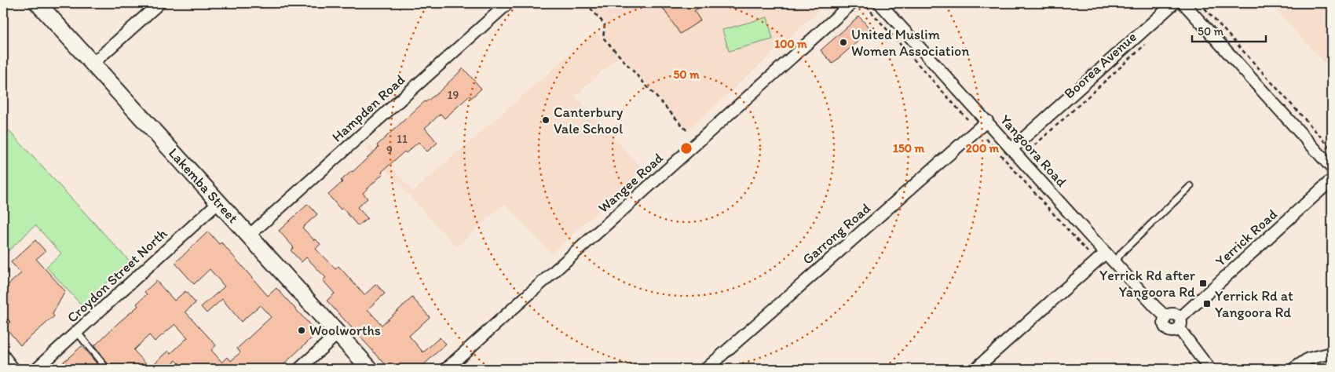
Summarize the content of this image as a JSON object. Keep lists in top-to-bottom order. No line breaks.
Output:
{"streets":{"main road":["Lakemba Street"],"street":["Boorea Avenue","Hampden Road","Yangoora Road","Wangee Road","Garrong Road","Yerrick Road","Croydon Street North"]},"crossings":[["Boorea Avenue","Yangoora Road"],["Hampden Road","Lakemba Street"],["Yangoora Road","Garrong Road"],["Yangoora Road","Yerrick Road"],["Lakemba Street","Croydon Street North"]],"places":{"other":["United Muslim Women Association","Canterbury Vale School","Woolworths"],"transit":["Yerrick Rd after Yangoora Rd","Yerrick Rd at Yangoora Rd"]},"house_numbers":["19","11","9"],"scale_bar":"50 m","rings":["100 m","50 m","150 m","200 m"]}
